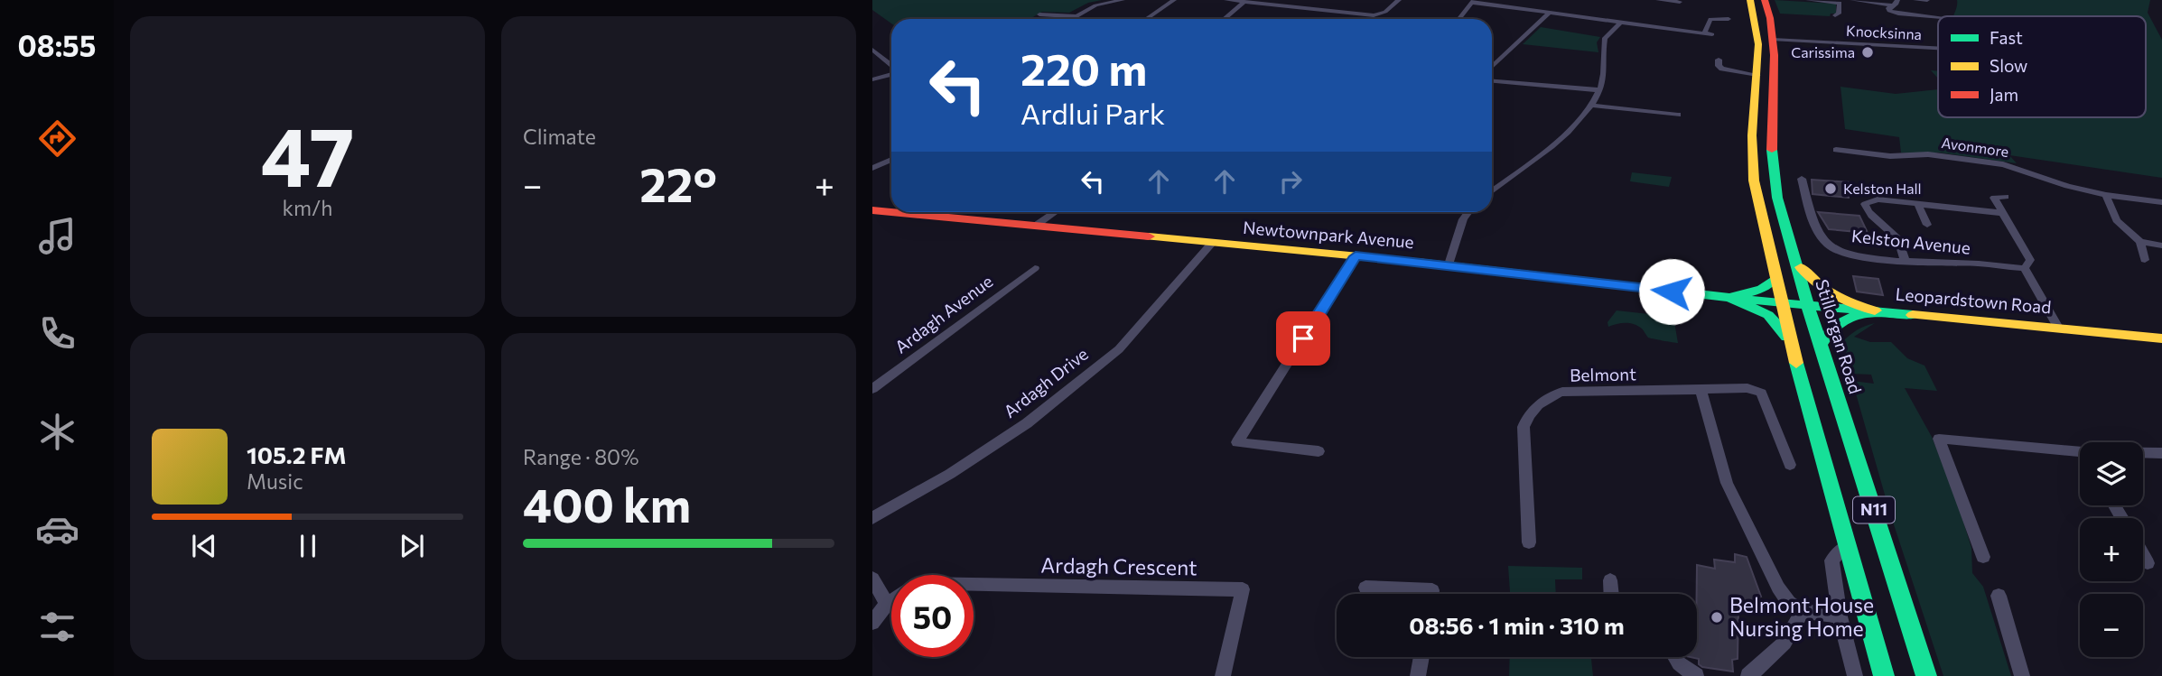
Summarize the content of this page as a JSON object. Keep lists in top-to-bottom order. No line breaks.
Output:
{"streets":{"main road":["Newtownpark Avenue","Leopardstown Road","Stillorgan Road","N11"],"street":["Knocksinna","Avonmore","Kelston Avenue","Ardagh Avenue","Belmont","Ardagh Drive","Ardagh Crescent"]},"crossings":[["Knocksinna","Stillorgan Road"],["Newtownpark Avenue","Leopardstown Road"],["Newtownpark Avenue","Ardagh Drive"],["Newtownpark Avenue","N11"],["Leopardstown Road","Stillorgan Road"],["Leopardstown Road","N11"],["Stillorgan Road","N11"]],"places":["Carissima","Kelston Hall","Belmont House Nursing Home"],"legend":["Fast","Slow","Jam"],"page":{"tabs":"08:55","tile":[["47","km/h"],"Climate",["Range · 80%","400 km"]],"turn":["220 m","Ardlui Park"],"heat":["−","22°","+"],"song":["105.2 FM","Music"],"map_buttons":["+","−"],"limit":"50","trip":"08:56 · 1 min · 310 m"}}
